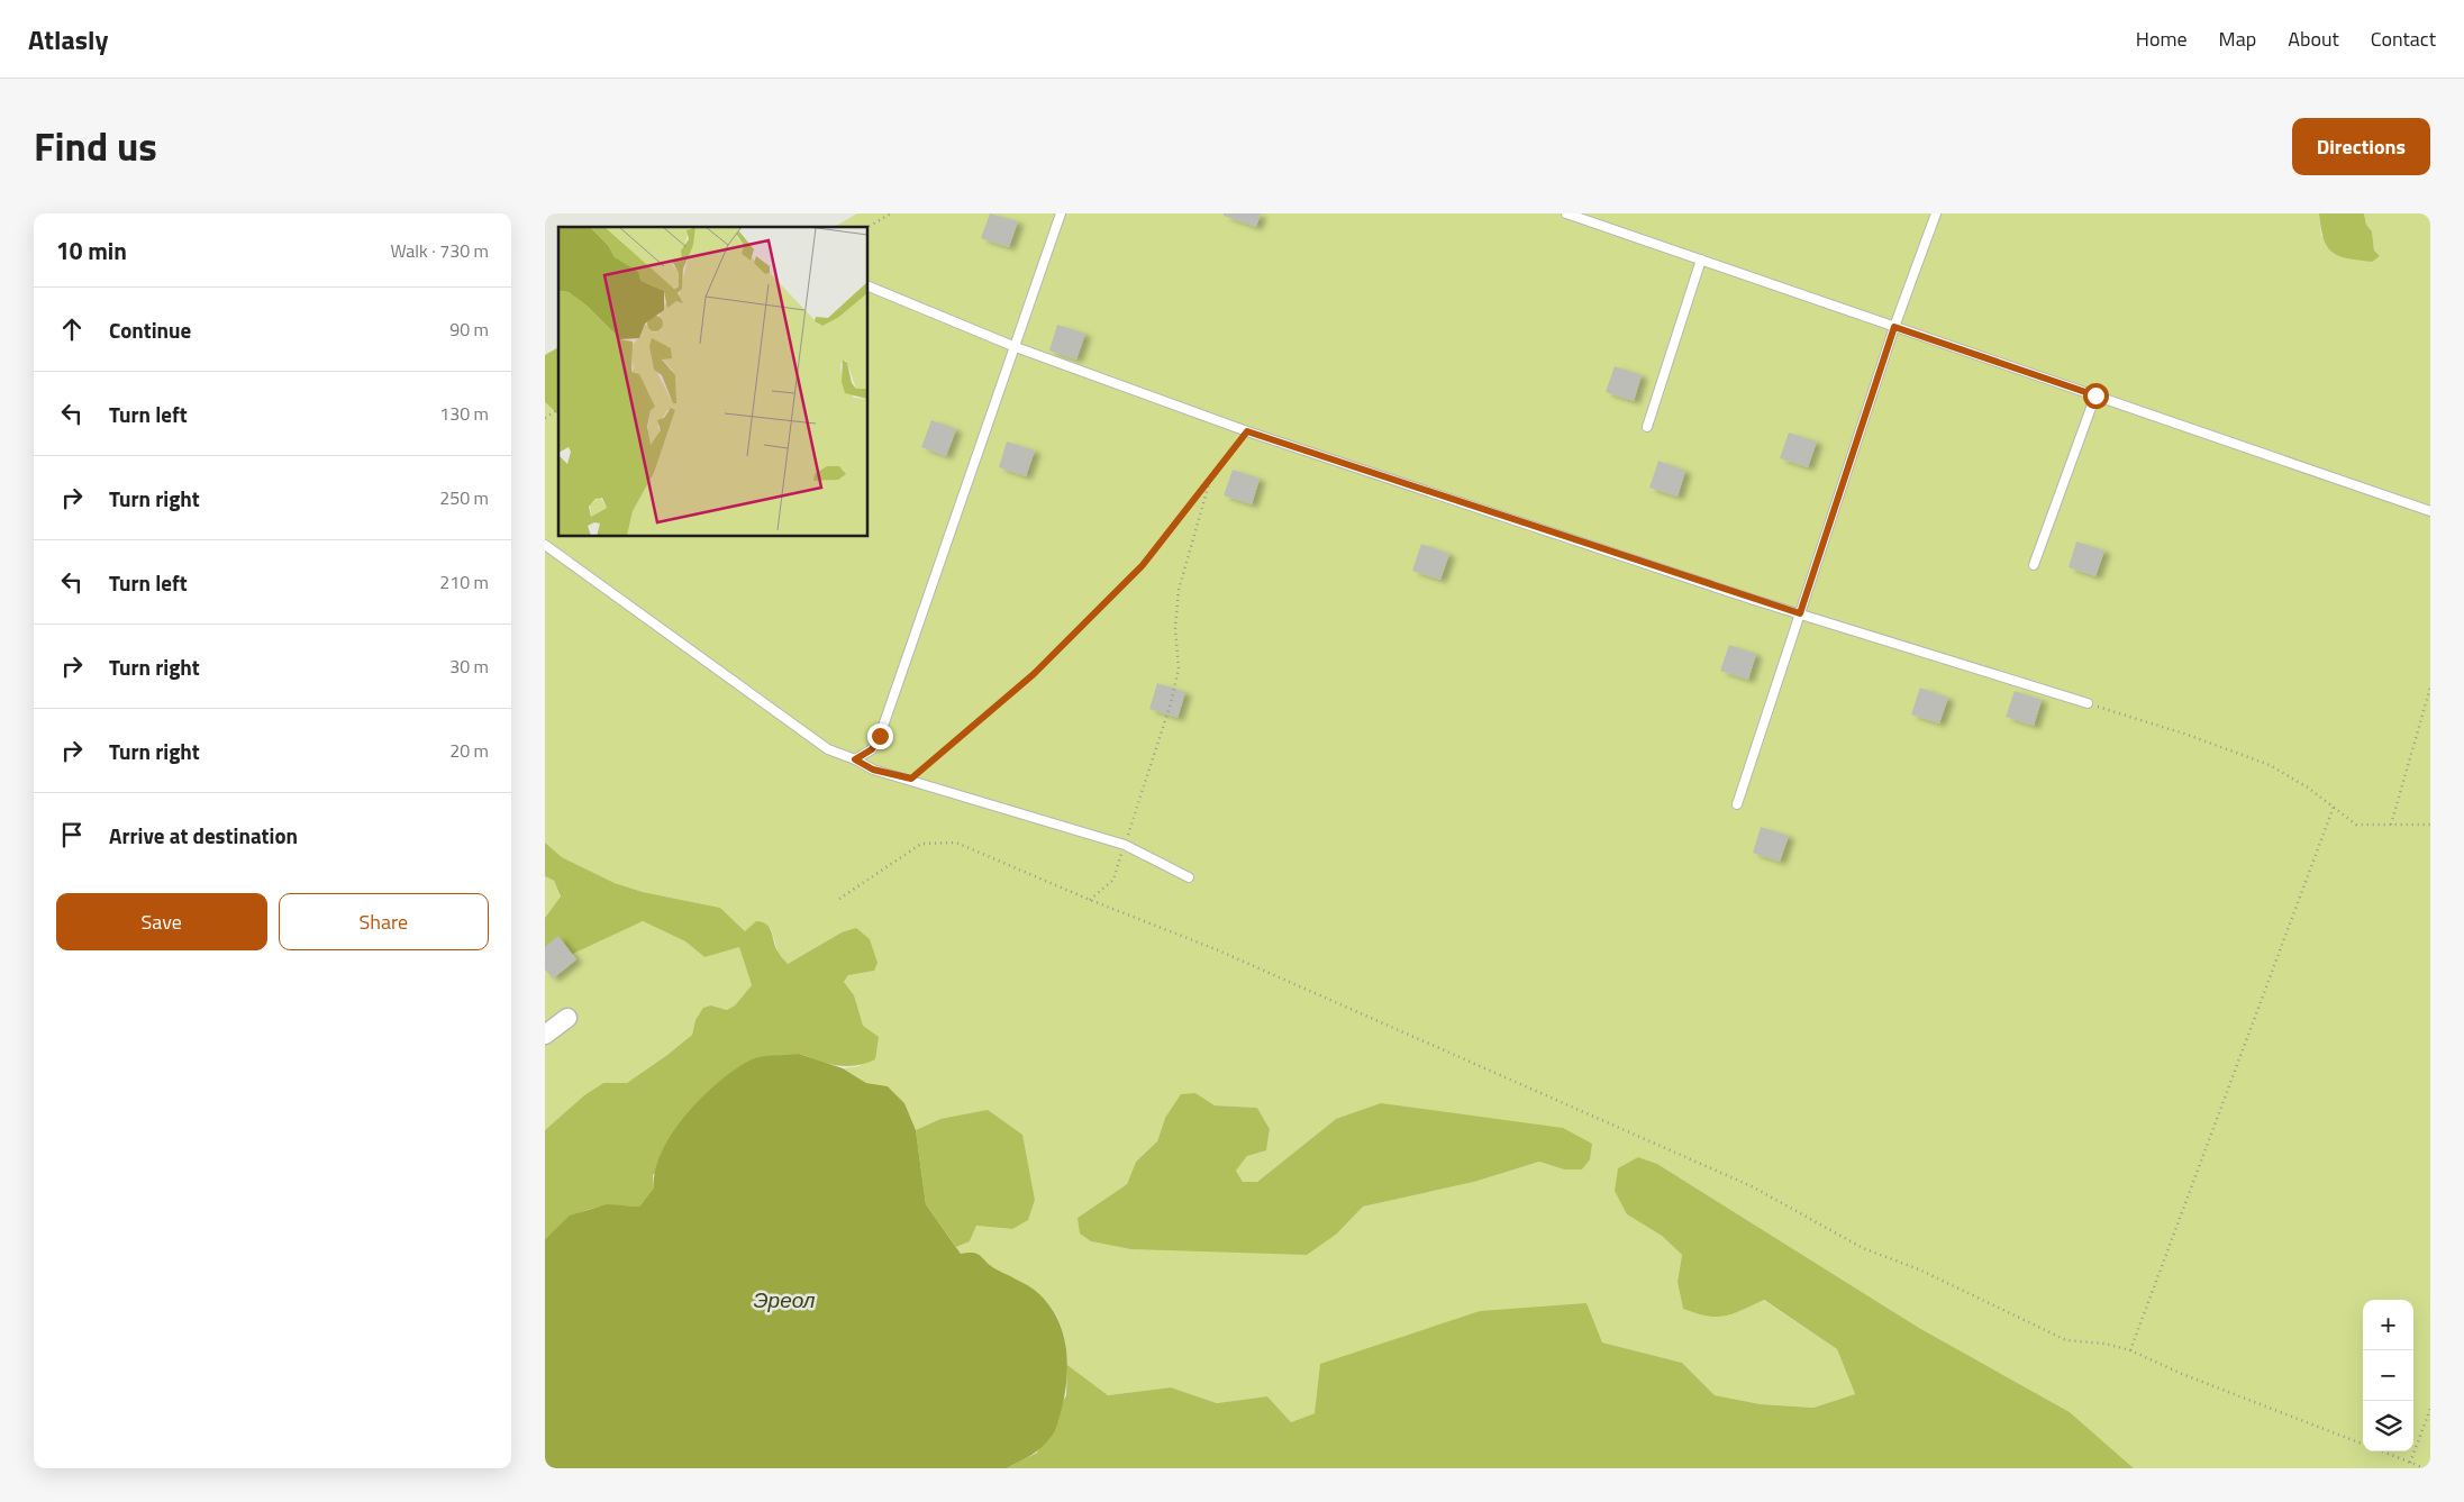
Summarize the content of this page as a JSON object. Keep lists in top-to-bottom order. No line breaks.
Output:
{"water":["Эреол"],"page":{"header":"Atlasly","nav":["Home","Map","About","Contact"],"title":"Find us","buttons":["Directions",["Save","Share"]],"heading":["10 min","Walk · 730 m"],"list":[["Continue","90 m"],["Turn left","130 m"],["Turn right","250 m"],["Turn left","210 m"],["Turn right","30 m"],["Turn right","20 m"],"Arrive at destination"],"map_buttons":["+","−"]}}
